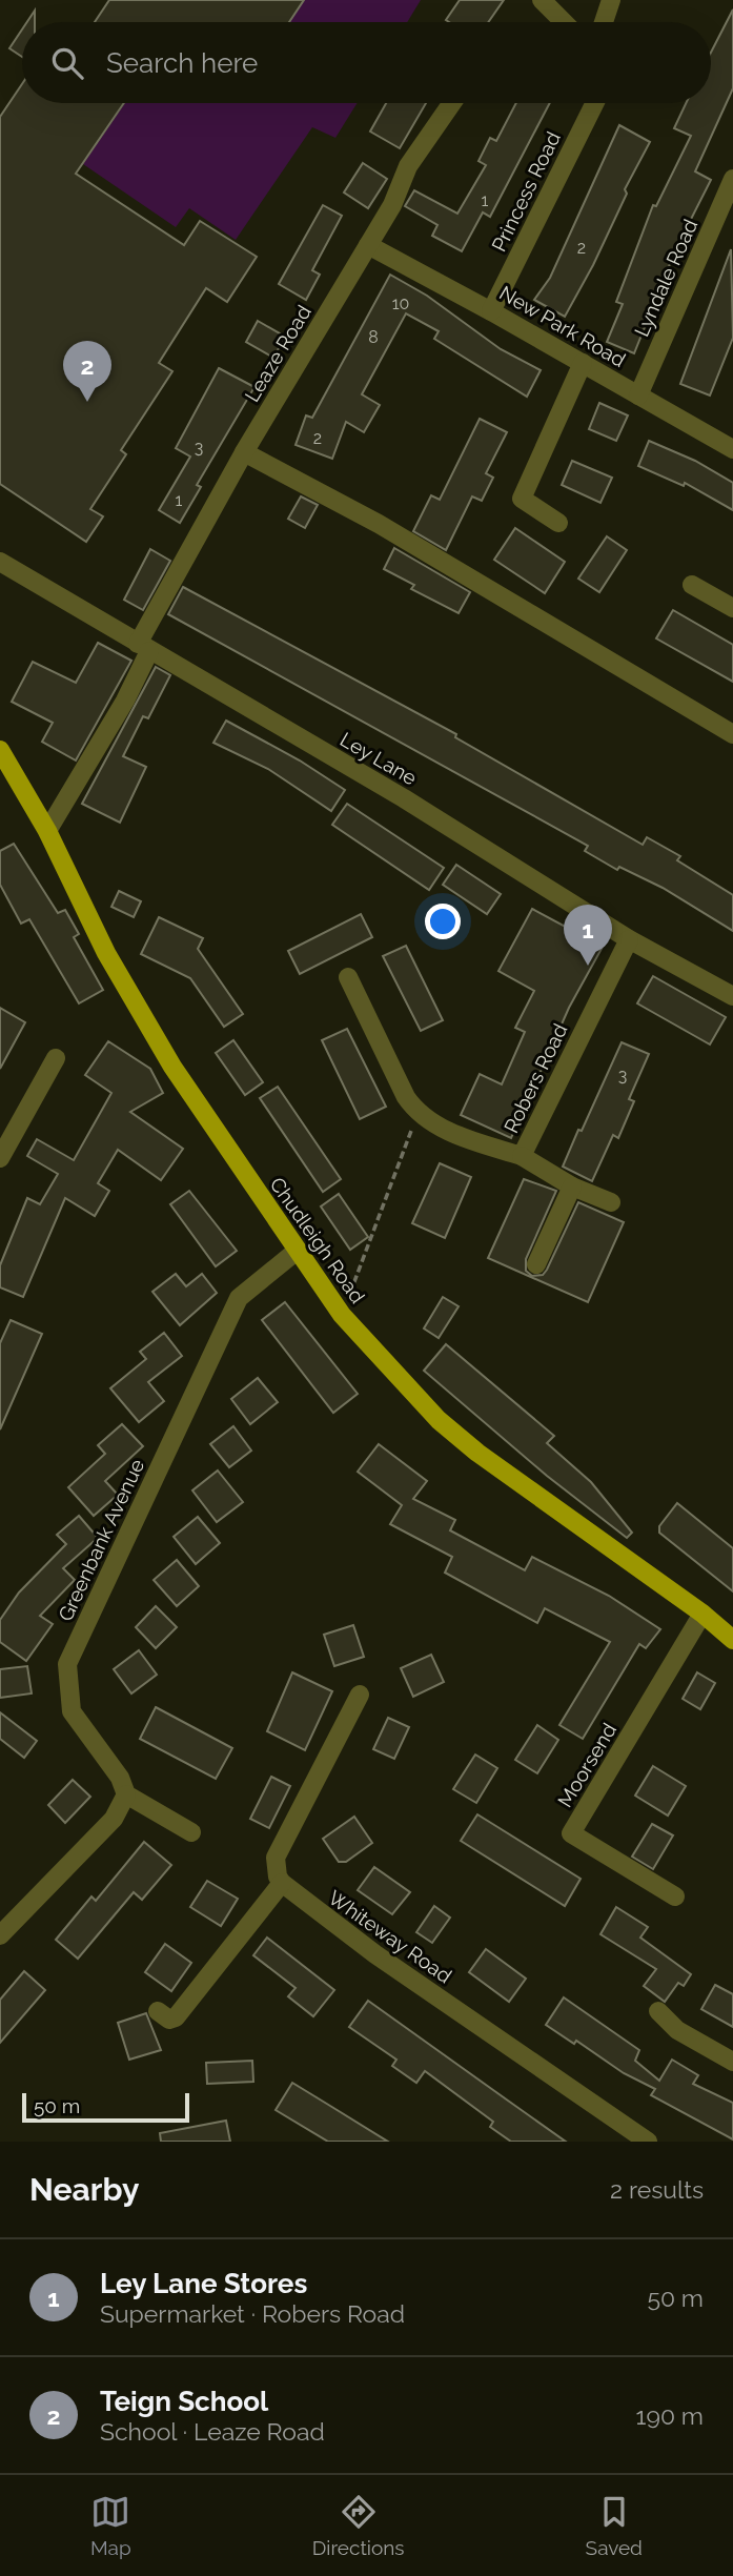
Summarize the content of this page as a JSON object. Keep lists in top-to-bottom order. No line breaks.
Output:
{"streets":{"main road":["Chudleigh Road"],"street":["Princess Road","Lyndale Road","New Park Road","Leaze Road","Ley Lane","Robers Road","Greenbank Avenue","Moorsend","Whiteway Road"]},"crossings":[["Princess Road","New Park Road"],["Lyndale Road","New Park Road"],["New Park Road","Leaze Road"],["Leaze Road","Ley Lane"],["Leaze Road","Chudleigh Road"],["Ley Lane","Robers Road"],["Chudleigh Road","Greenbank Avenue"],["Chudleigh Road","Moorsend"]],"house_numbers":["1","2","10","8","2","3","1","3"],"scale_bar":"50 m","page":{"search":"Search here","pins":["2","1"],"scale":"50 m","heading":["Nearby","2 results"],"list":[{"mark":"1","name":"Ley Lane Stores","note":"Supermarket · Robers Road","value":"50 m"},{"mark":"2","name":"Teign School","note":"School · Leaze Road","value":"190 m"}],"nav":["Map","Directions","Saved"]}}
